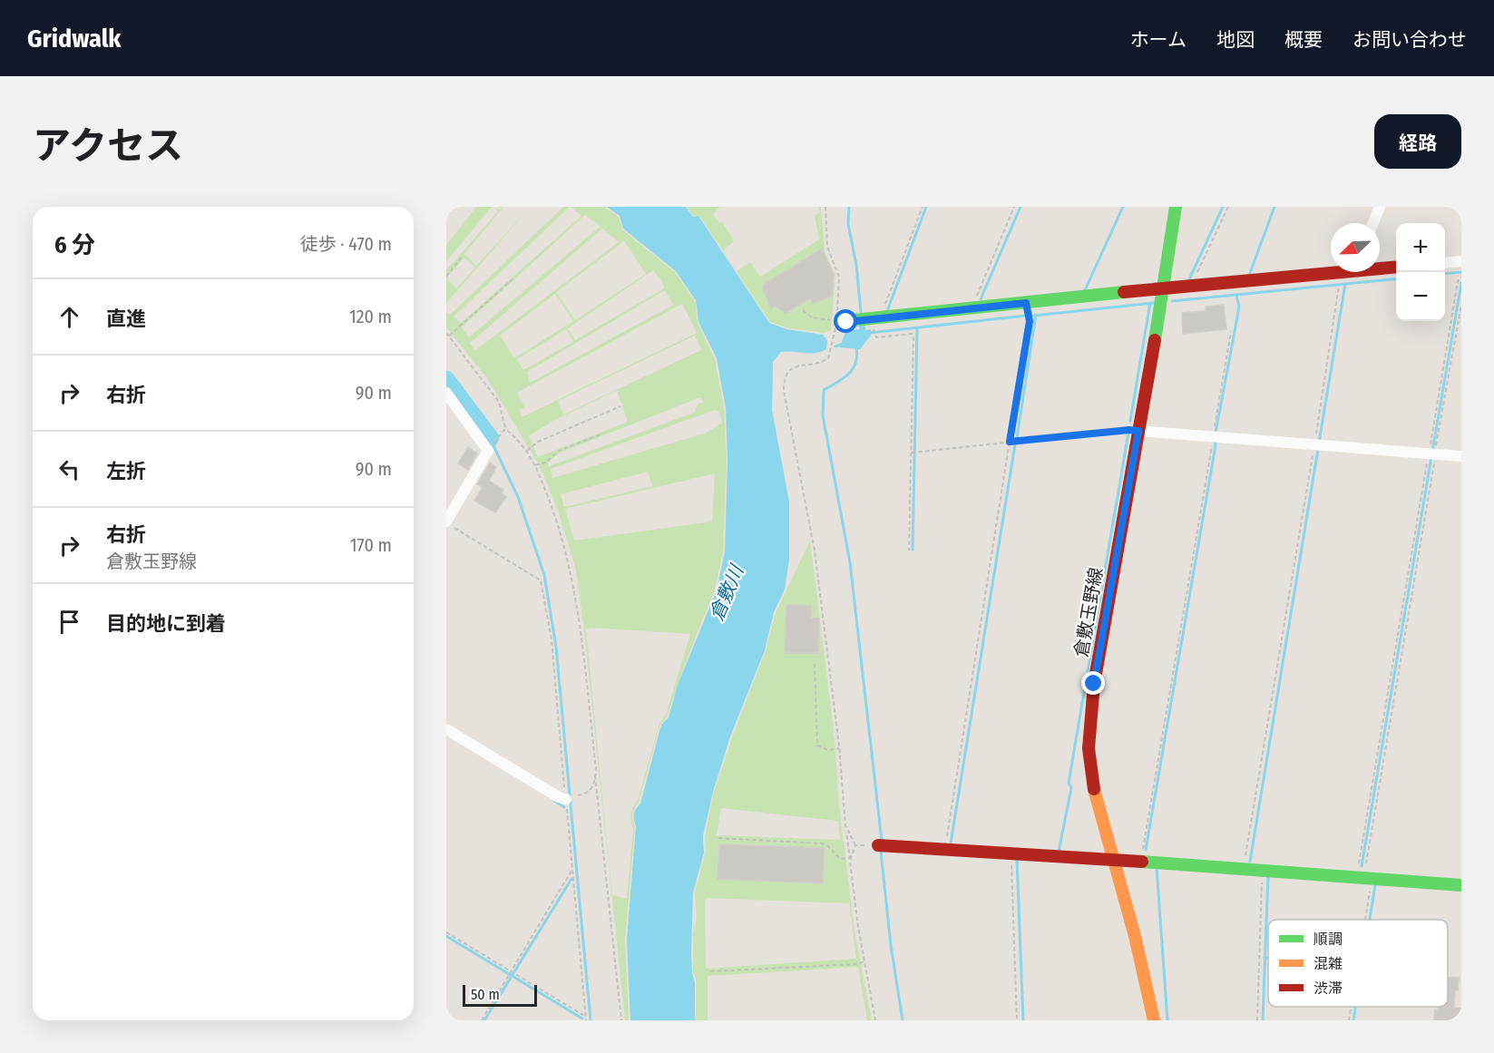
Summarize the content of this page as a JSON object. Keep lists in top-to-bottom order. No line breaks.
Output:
{"streets":{"street":["倉敷玉野線"]},"water":["倉敷川"],"legend":["順調","混雑","渋滞"],"scale_bar":"50 m","north":"bottom left","page":{"header":"Gridwalk","nav":["ホーム","地図","概要","お問い合わせ"],"title":"アクセス","buttons":"経路","heading":["6 分","徒歩 · 470 m"],"map_buttons":["+","−"],"list":[["直進","120 m"],["右折","90 m"],["左折","90 m"],["右折","倉敷玉野線","170 m"],"目的地に到着"],"scale":"50 m"}}
